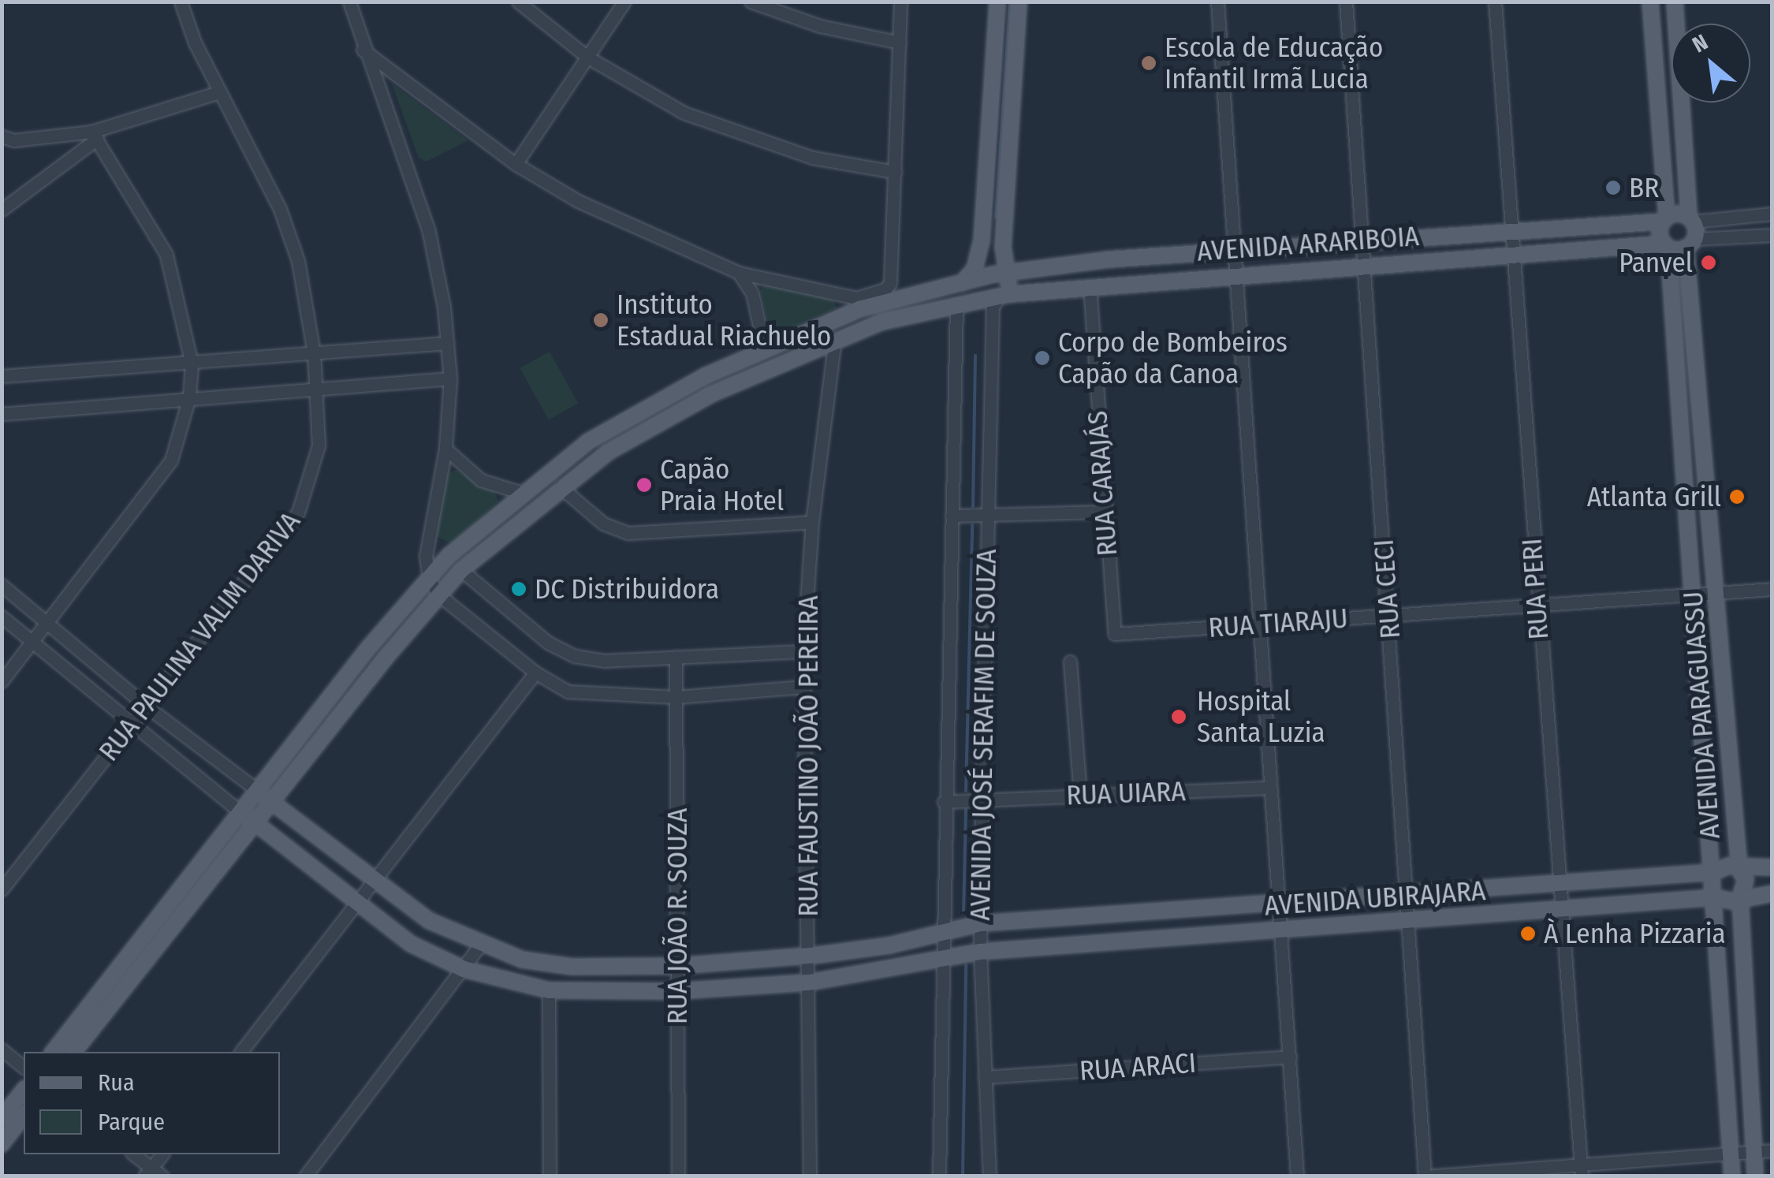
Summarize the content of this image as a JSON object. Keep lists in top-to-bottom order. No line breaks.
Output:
{"streets":{"main road":["AVENIDA ARARIBOIA","AVENIDA PARAGUASSU","AVENIDA UBIRAJARA"],"street":["RUA CARAJÁS","RUA CECI","RUA PERI","RUA TIARAJU","RUA PAULINA VALIM DARIVA","AVENIDA JOSÉ SERAFIM DE SOUZA","RUA FAUSTINO JOÃO PEREIRA","RUA UIARA","RUA JOÃO R. SOUZA","RUA ARACI"]},"crossings":[["AVENIDA ARARIBOIA","RUA CARAJÁS"],["AVENIDA ARARIBOIA","RUA CECI"],["AVENIDA ARARIBOIA","RUA PERI"],["AVENIDA ARARIBOIA","AVENIDA PARAGUASSU"],["AVENIDA ARARIBOIA","AVENIDA JOSÉ SERAFIM DE SOUZA"],["AVENIDA ARARIBOIA","RUA FAUSTINO JOÃO PEREIRA"],["AVENIDA ARARIBOIA","AVENIDA UBIRAJARA"],["RUA CARAJÁS","RUA TIARAJU"],["RUA CECI","RUA TIARAJU"],["RUA CECI","AVENIDA UBIRAJARA"],["RUA PERI","RUA TIARAJU"],["RUA PERI","AVENIDA UBIRAJARA"],["RUA TIARAJU","AVENIDA PARAGUASSU"],["AVENIDA PARAGUASSU","AVENIDA UBIRAJARA"],["AVENIDA JOSÉ SERAFIM DE SOUZA","RUA UIARA"],["AVENIDA JOSÉ SERAFIM DE SOUZA","AVENIDA UBIRAJARA"],["AVENIDA JOSÉ SERAFIM DE SOUZA","RUA ARACI"],["RUA FAUSTINO JOÃO PEREIRA","AVENIDA UBIRAJARA"],["AVENIDA UBIRAJARA","RUA JOÃO R. SOUZA"]],"places":["Escola de Educação Infantil Irmã Lucia","BR","Panvel","Instituto Estadual Riachuelo","Corpo de Bombeiros Capão da Canoa","Capão Praia Hotel","Atlanta Grill","DC Distribuidora","Hospital Santa Luzia","À Lenha Pizzaria"],"legend":["Rua","Parque"],"north":"top left"}
